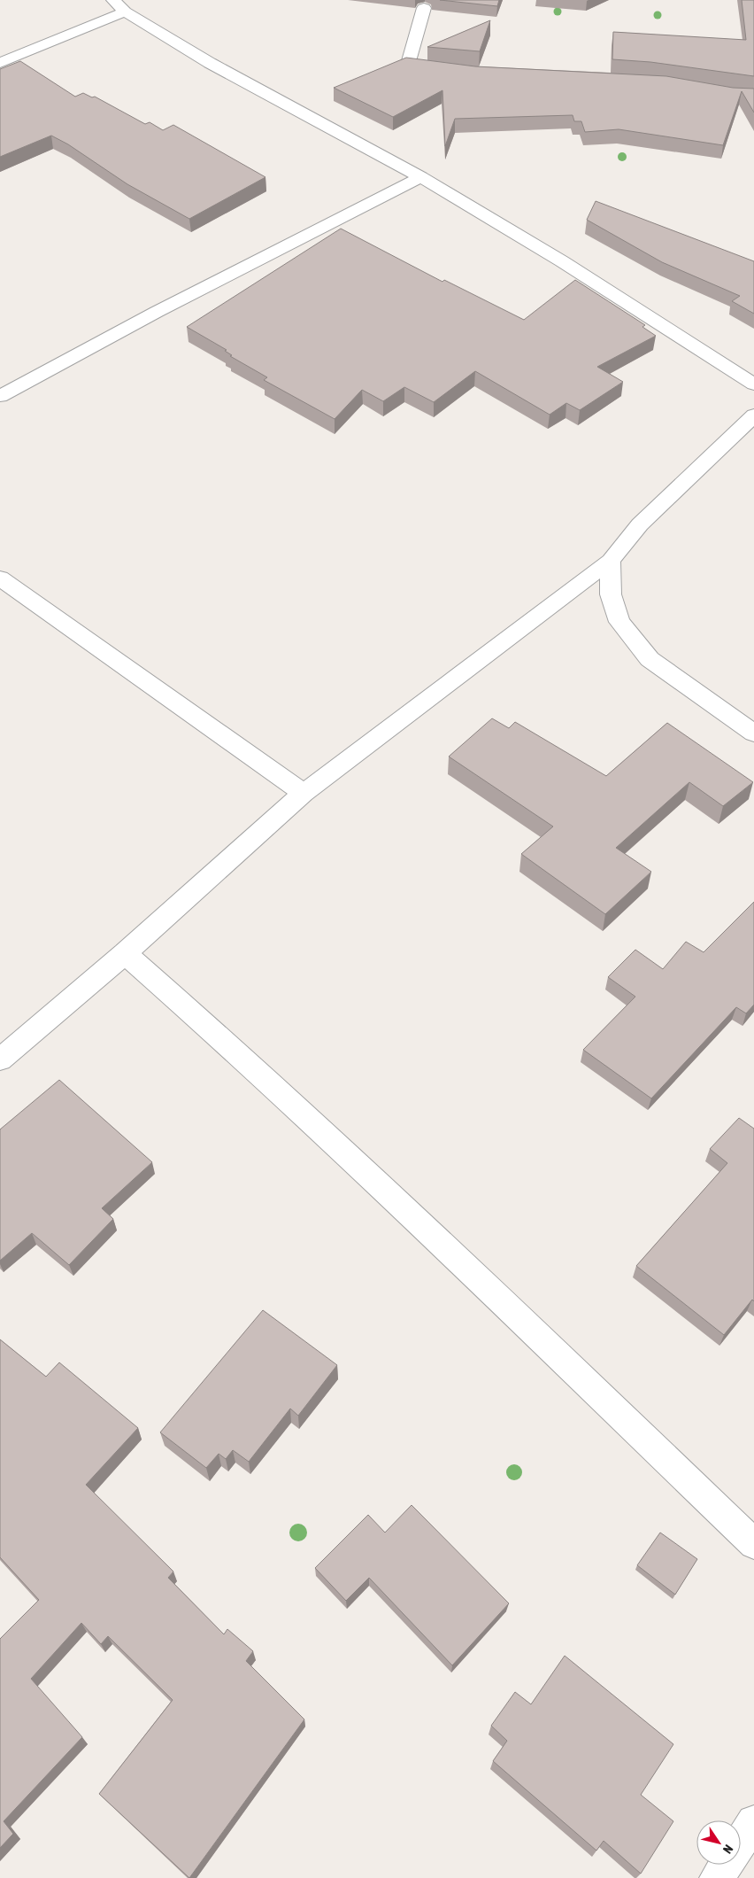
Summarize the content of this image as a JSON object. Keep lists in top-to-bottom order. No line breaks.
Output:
{"north":"bottom right"}
